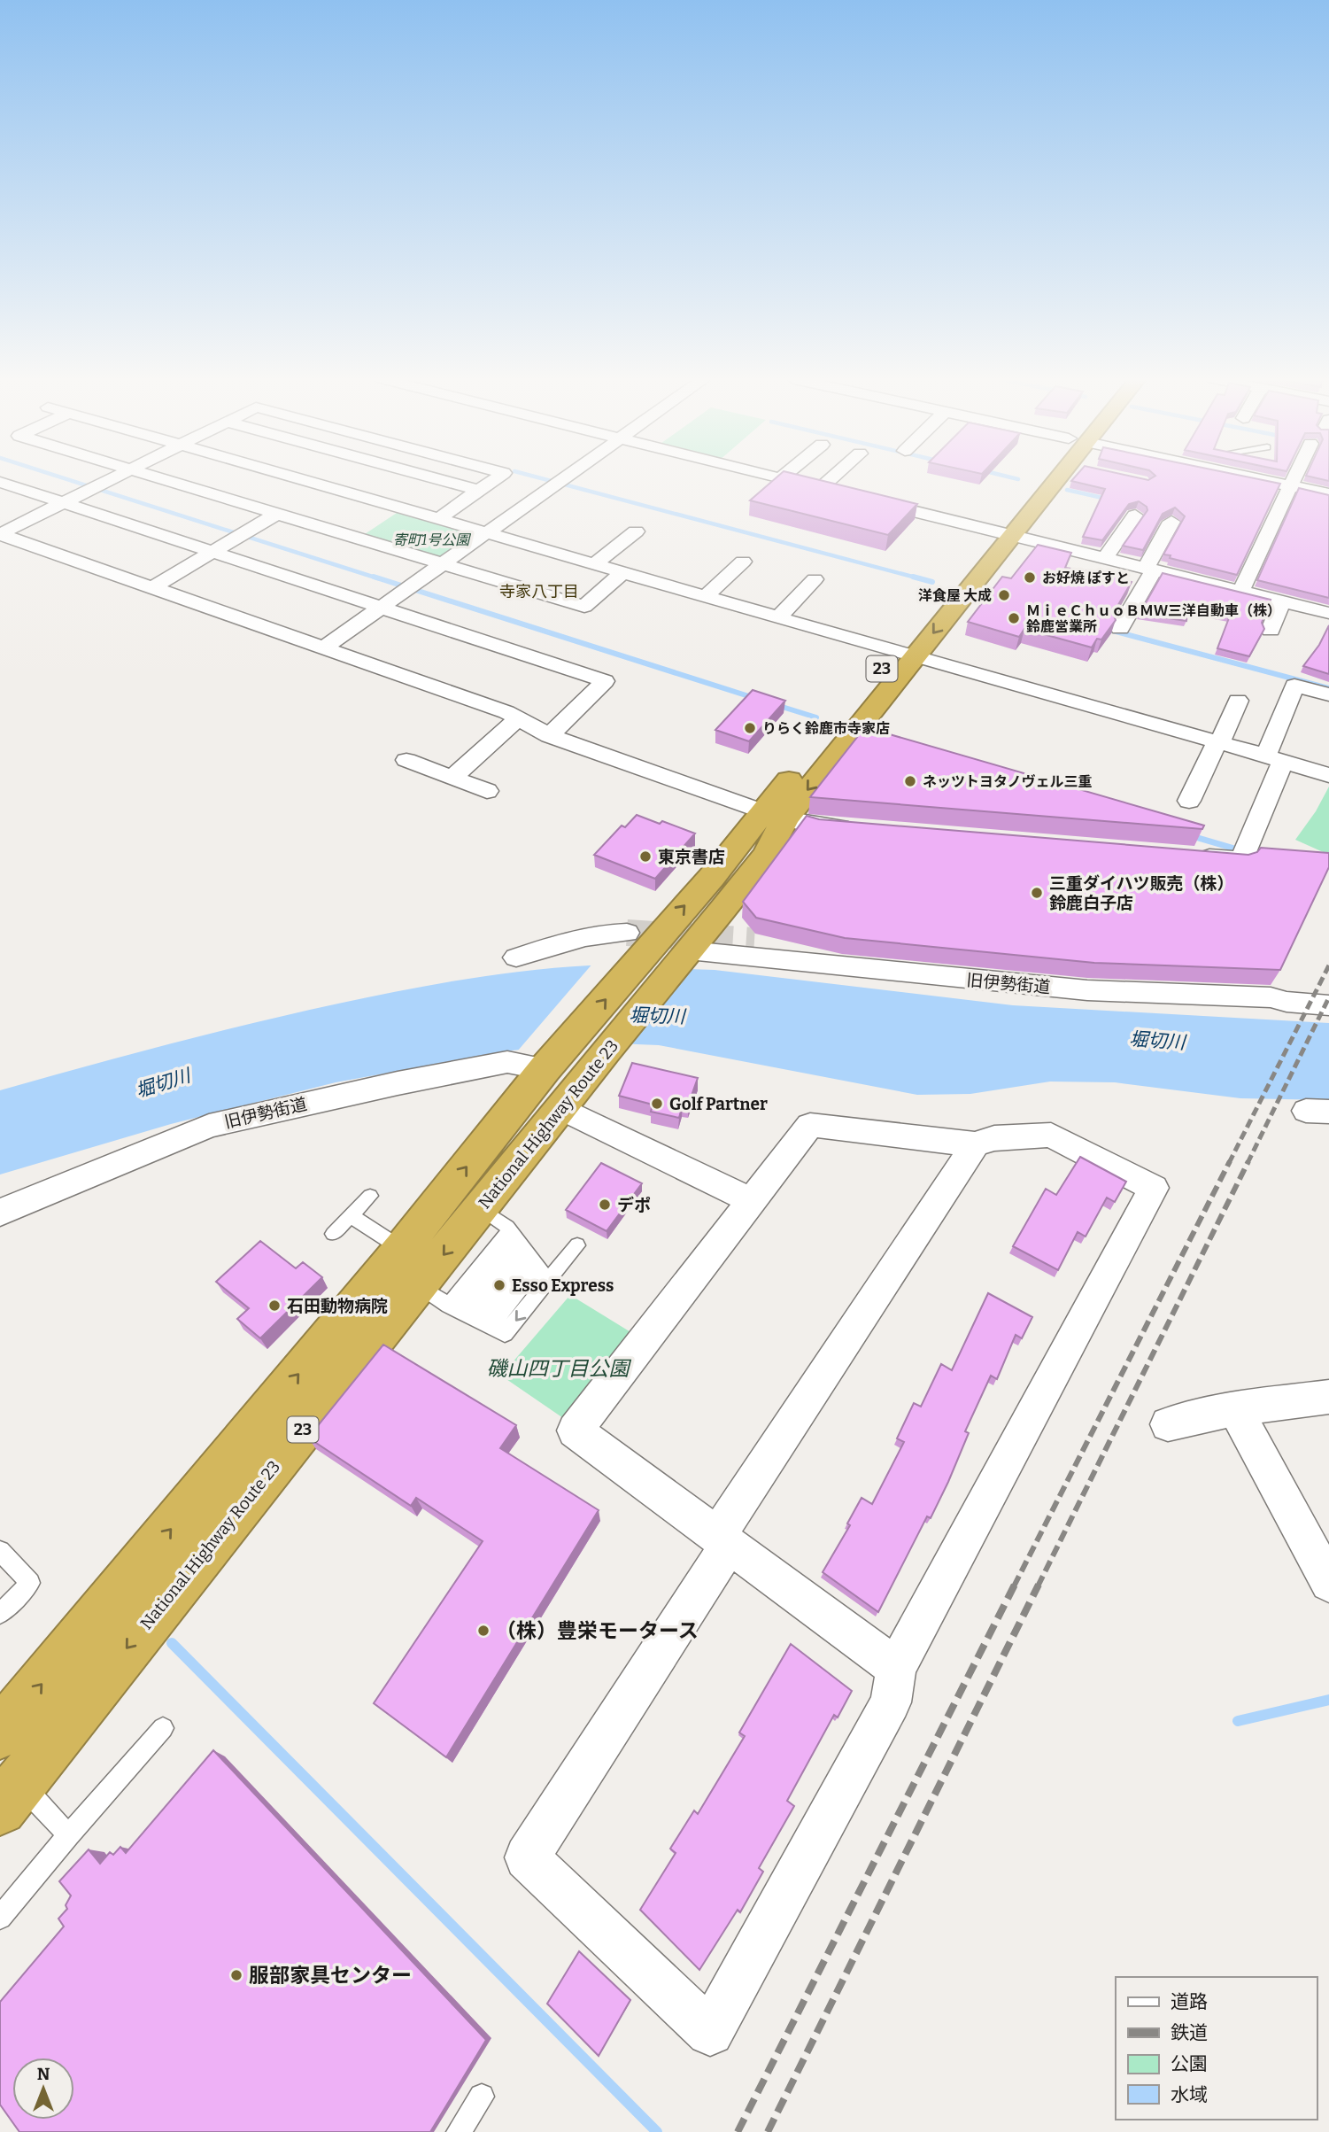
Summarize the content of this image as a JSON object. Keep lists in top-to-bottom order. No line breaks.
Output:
{"streets":{"highway":["23","National Highway Route 23"],"street":["旧伊勢街道"]},"crossings":[["旧伊勢街道","National Highway Route 23"]],"districts":["寺家八丁目"],"water":["堀切川"],"parks":["寄町1号公園","磯山四丁目公園"],"places":["お好焼 ぽすと","洋食屋 大成","ＭｉｅＣｈｕｏＢＭＷ三洋自動車（株） 鈴鹿営業所","りらく鈴鹿市寺家店","ネッツトヨタノヴェル三重","東京書店","三重ダイハツ販売（株） 鈴鹿白子店","Golf Partner","デポ","Esso Express","石田動物病院","（株）豊栄モータース","服部家具センター"],"legend":["道路","鉄道","公園","水域"],"north":"top"}
